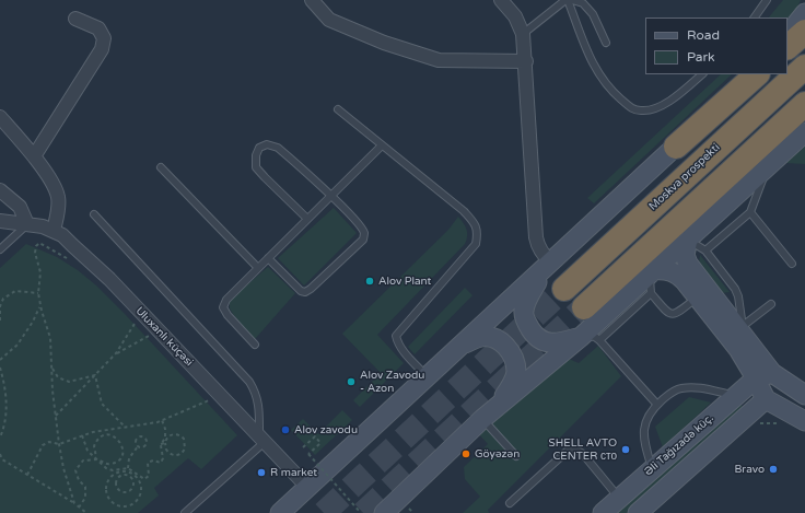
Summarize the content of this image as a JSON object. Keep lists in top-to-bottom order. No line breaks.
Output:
{"streets":{"highway":["Moskva prospekti"],"main road":["Əli Tağızadə küç."],"street":["Uluxanlı küçəsi"]},"places":["Alov Plant","Alov Zavodu - Azon","Alov zavodu","SHELL AVTO CENTER сто","Göyəzən","Bravo","R market"],"legend":["Road","Park"]}
